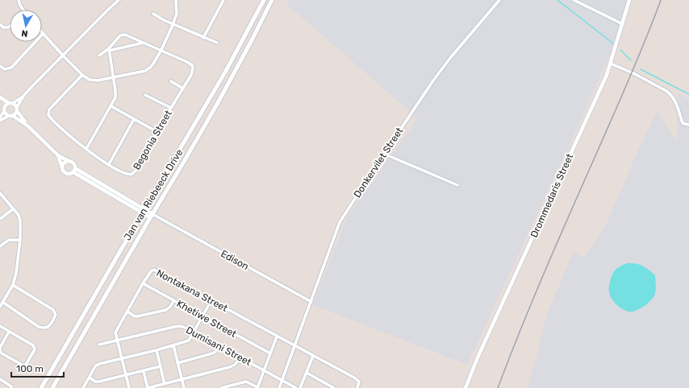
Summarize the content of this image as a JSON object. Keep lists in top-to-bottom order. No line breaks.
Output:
{"streets":{"main road":["Jan van Riebeeck Drive"],"street":["Begonia Street","Donkervilet Street","Drommedaris Street","Edison","Nontakana Street","Khetiwe Street","Dumisani Street"]},"crossings":[["Donkervilet Street","Edison"],["Donkervilet Street","Nontakana Street"],["Donkervilet Street","Dumisani Street"],["Jan van Riebeeck Drive","Edison"],["Nontakana Street","Khetiwe Street"],["Nontakana Street","Dumisani Street"]],"scale_bar":"100 m","north":"bottom"}
